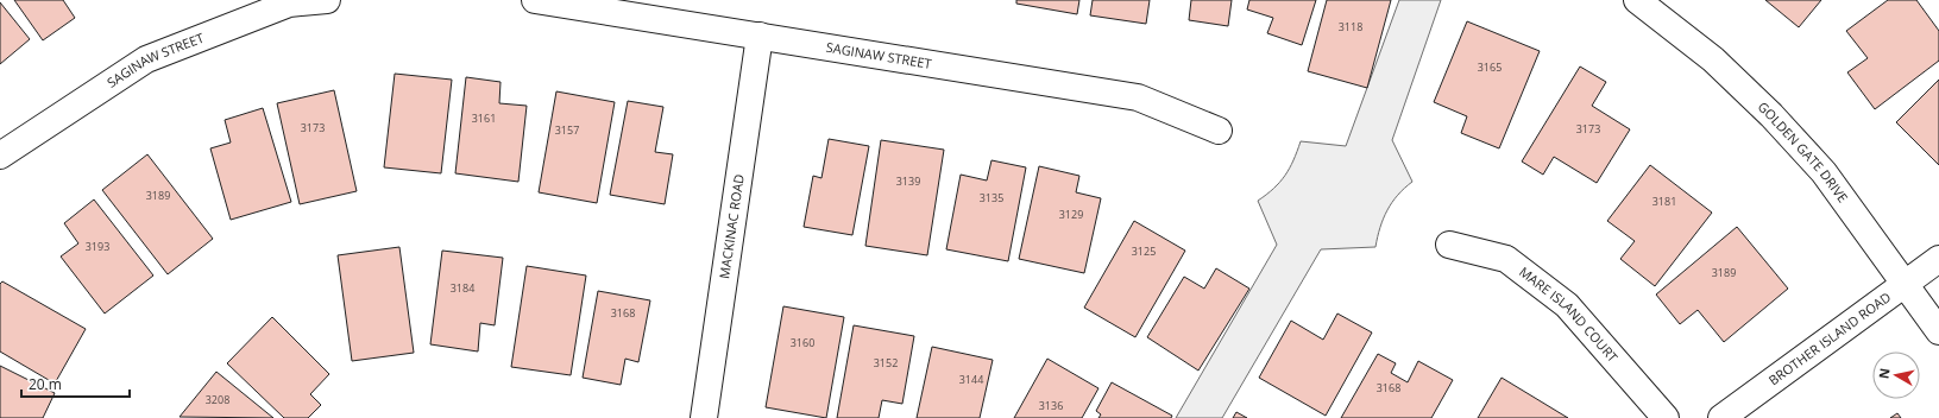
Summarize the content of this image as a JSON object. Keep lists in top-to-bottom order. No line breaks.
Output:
{"streets":{"street":["SAGINAW STREET","GOLDEN GATE DRIVE","MACKINAC ROAD","MARE ISLAND COURT","BROTHER ISLAND ROAD"]},"crossings":[["SAGINAW STREET","MACKINAC ROAD"],["GOLDEN GATE DRIVE","BROTHER ISLAND ROAD"]],"house_numbers":["3118","3165","3161","3173","3173","3157","3139","3189","3135","3181","3129","3193","3125","3189","3184","3168","3160","3152","3144","3168","3208","3136"],"scale_bar":"20 m","north":"left"}
